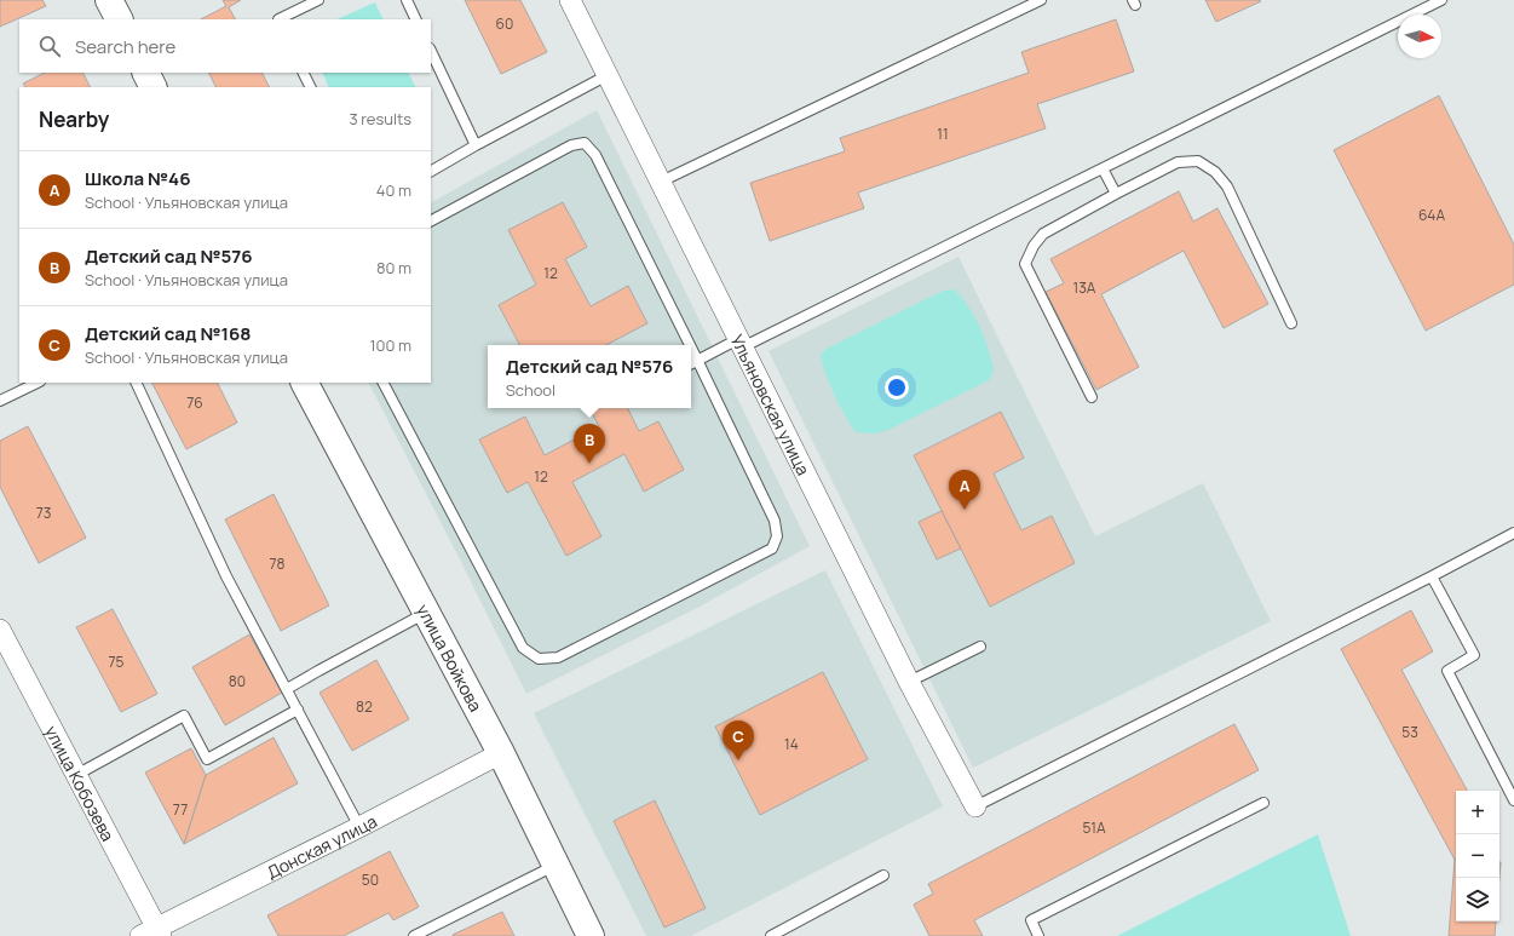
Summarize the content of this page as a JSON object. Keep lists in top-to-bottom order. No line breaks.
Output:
{"streets":{"street":["Ульяновская улица","улица Войкова","улица Кобозева","Донская улица"]},"crossings":[["улица Войкова","Донская улица"],["улица Кобозева","Донская улица"]],"house_numbers":["60","11","64А","12","13А","76","12","73","78","75","80","82","53","14","77","51А","50"],"north":"right","page":{"search":"Search here","heading":["Nearby","3 results"],"list":[{"mark":"A","name":"Школа №46","note":"School · Ульяновская улица","value":"40 m"},{"mark":"B","name":"Детский сад №576","note":"School · Ульяновская улица","value":"80 m"},{"mark":"C","name":"Детский сад №168","note":"School · Ульяновская улица","value":"100 m"}],"popup":["Детский сад №576","School"],"pins":["B","A","C"],"map_buttons":["+","−"]}}
